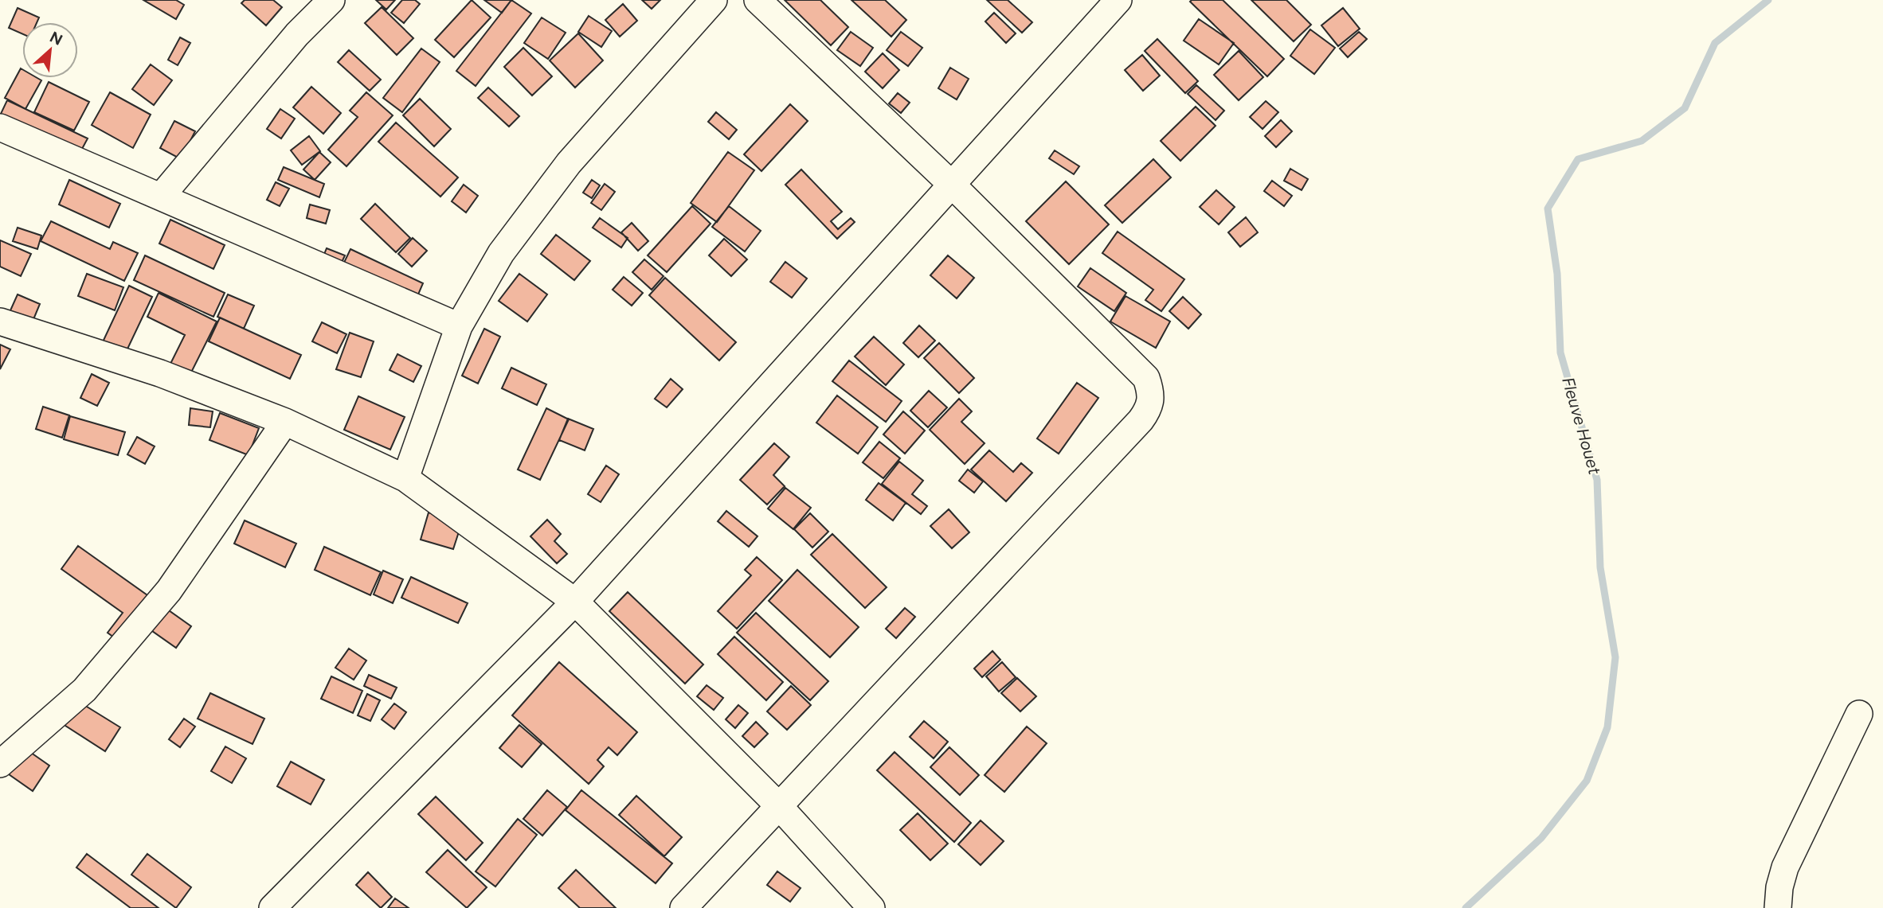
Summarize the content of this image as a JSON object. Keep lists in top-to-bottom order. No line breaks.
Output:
{"water":["Fleuve Houet"],"north":"top right"}
